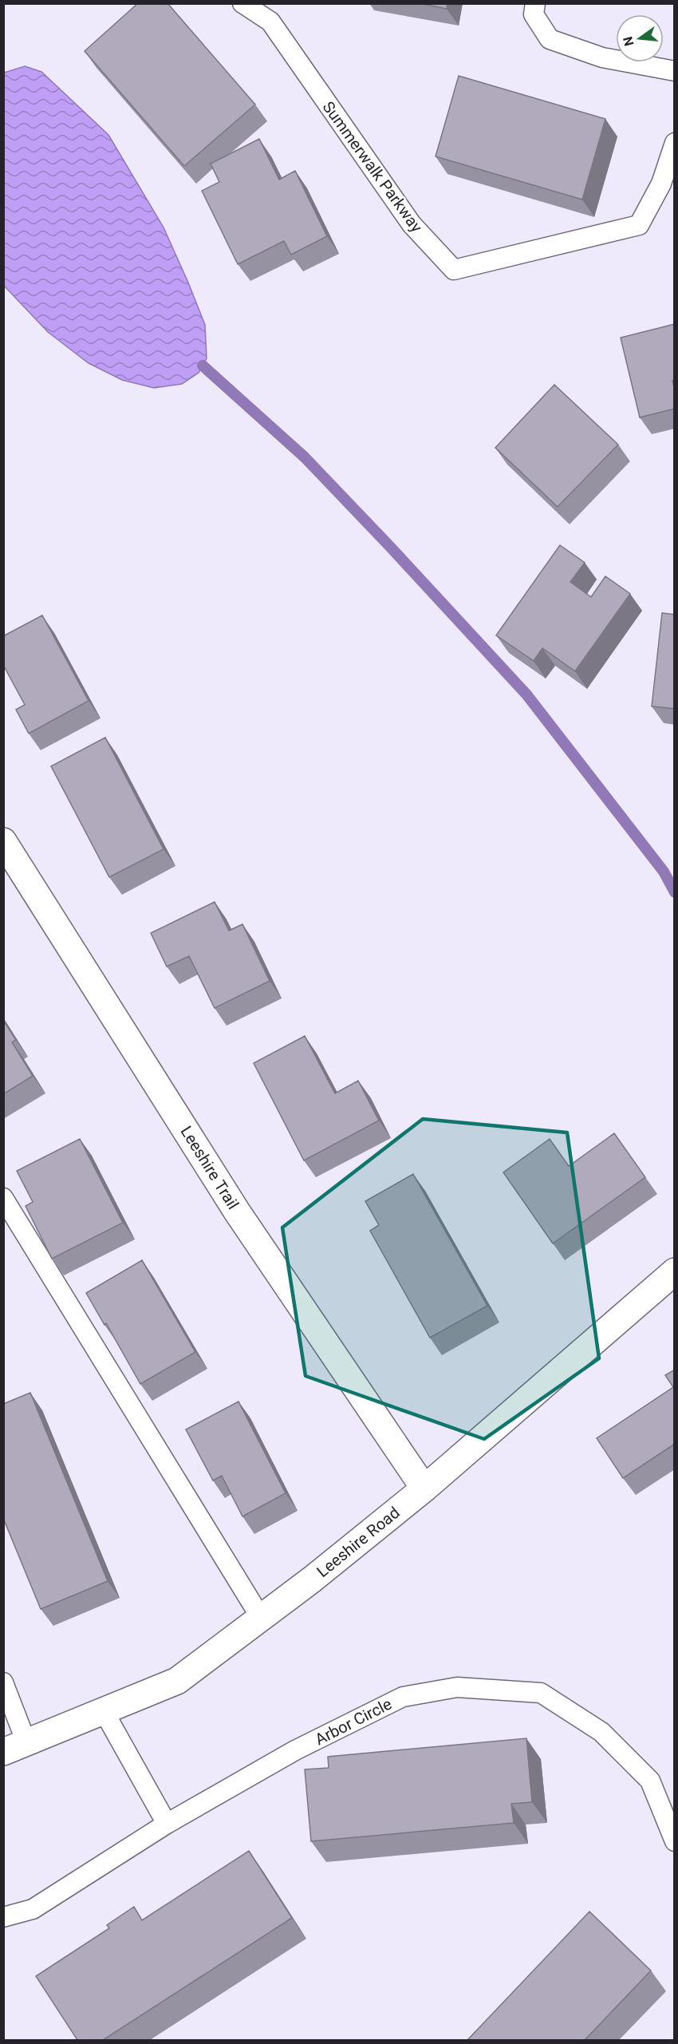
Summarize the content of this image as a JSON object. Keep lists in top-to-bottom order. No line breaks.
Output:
{"streets":{"street":["Leeshire Trail","Leeshire Road"],"lane":["Summerwalk Parkway","Arbor Circle"]},"crossings":[["Leeshire Trail","Leeshire Road"]],"north":"left"}
